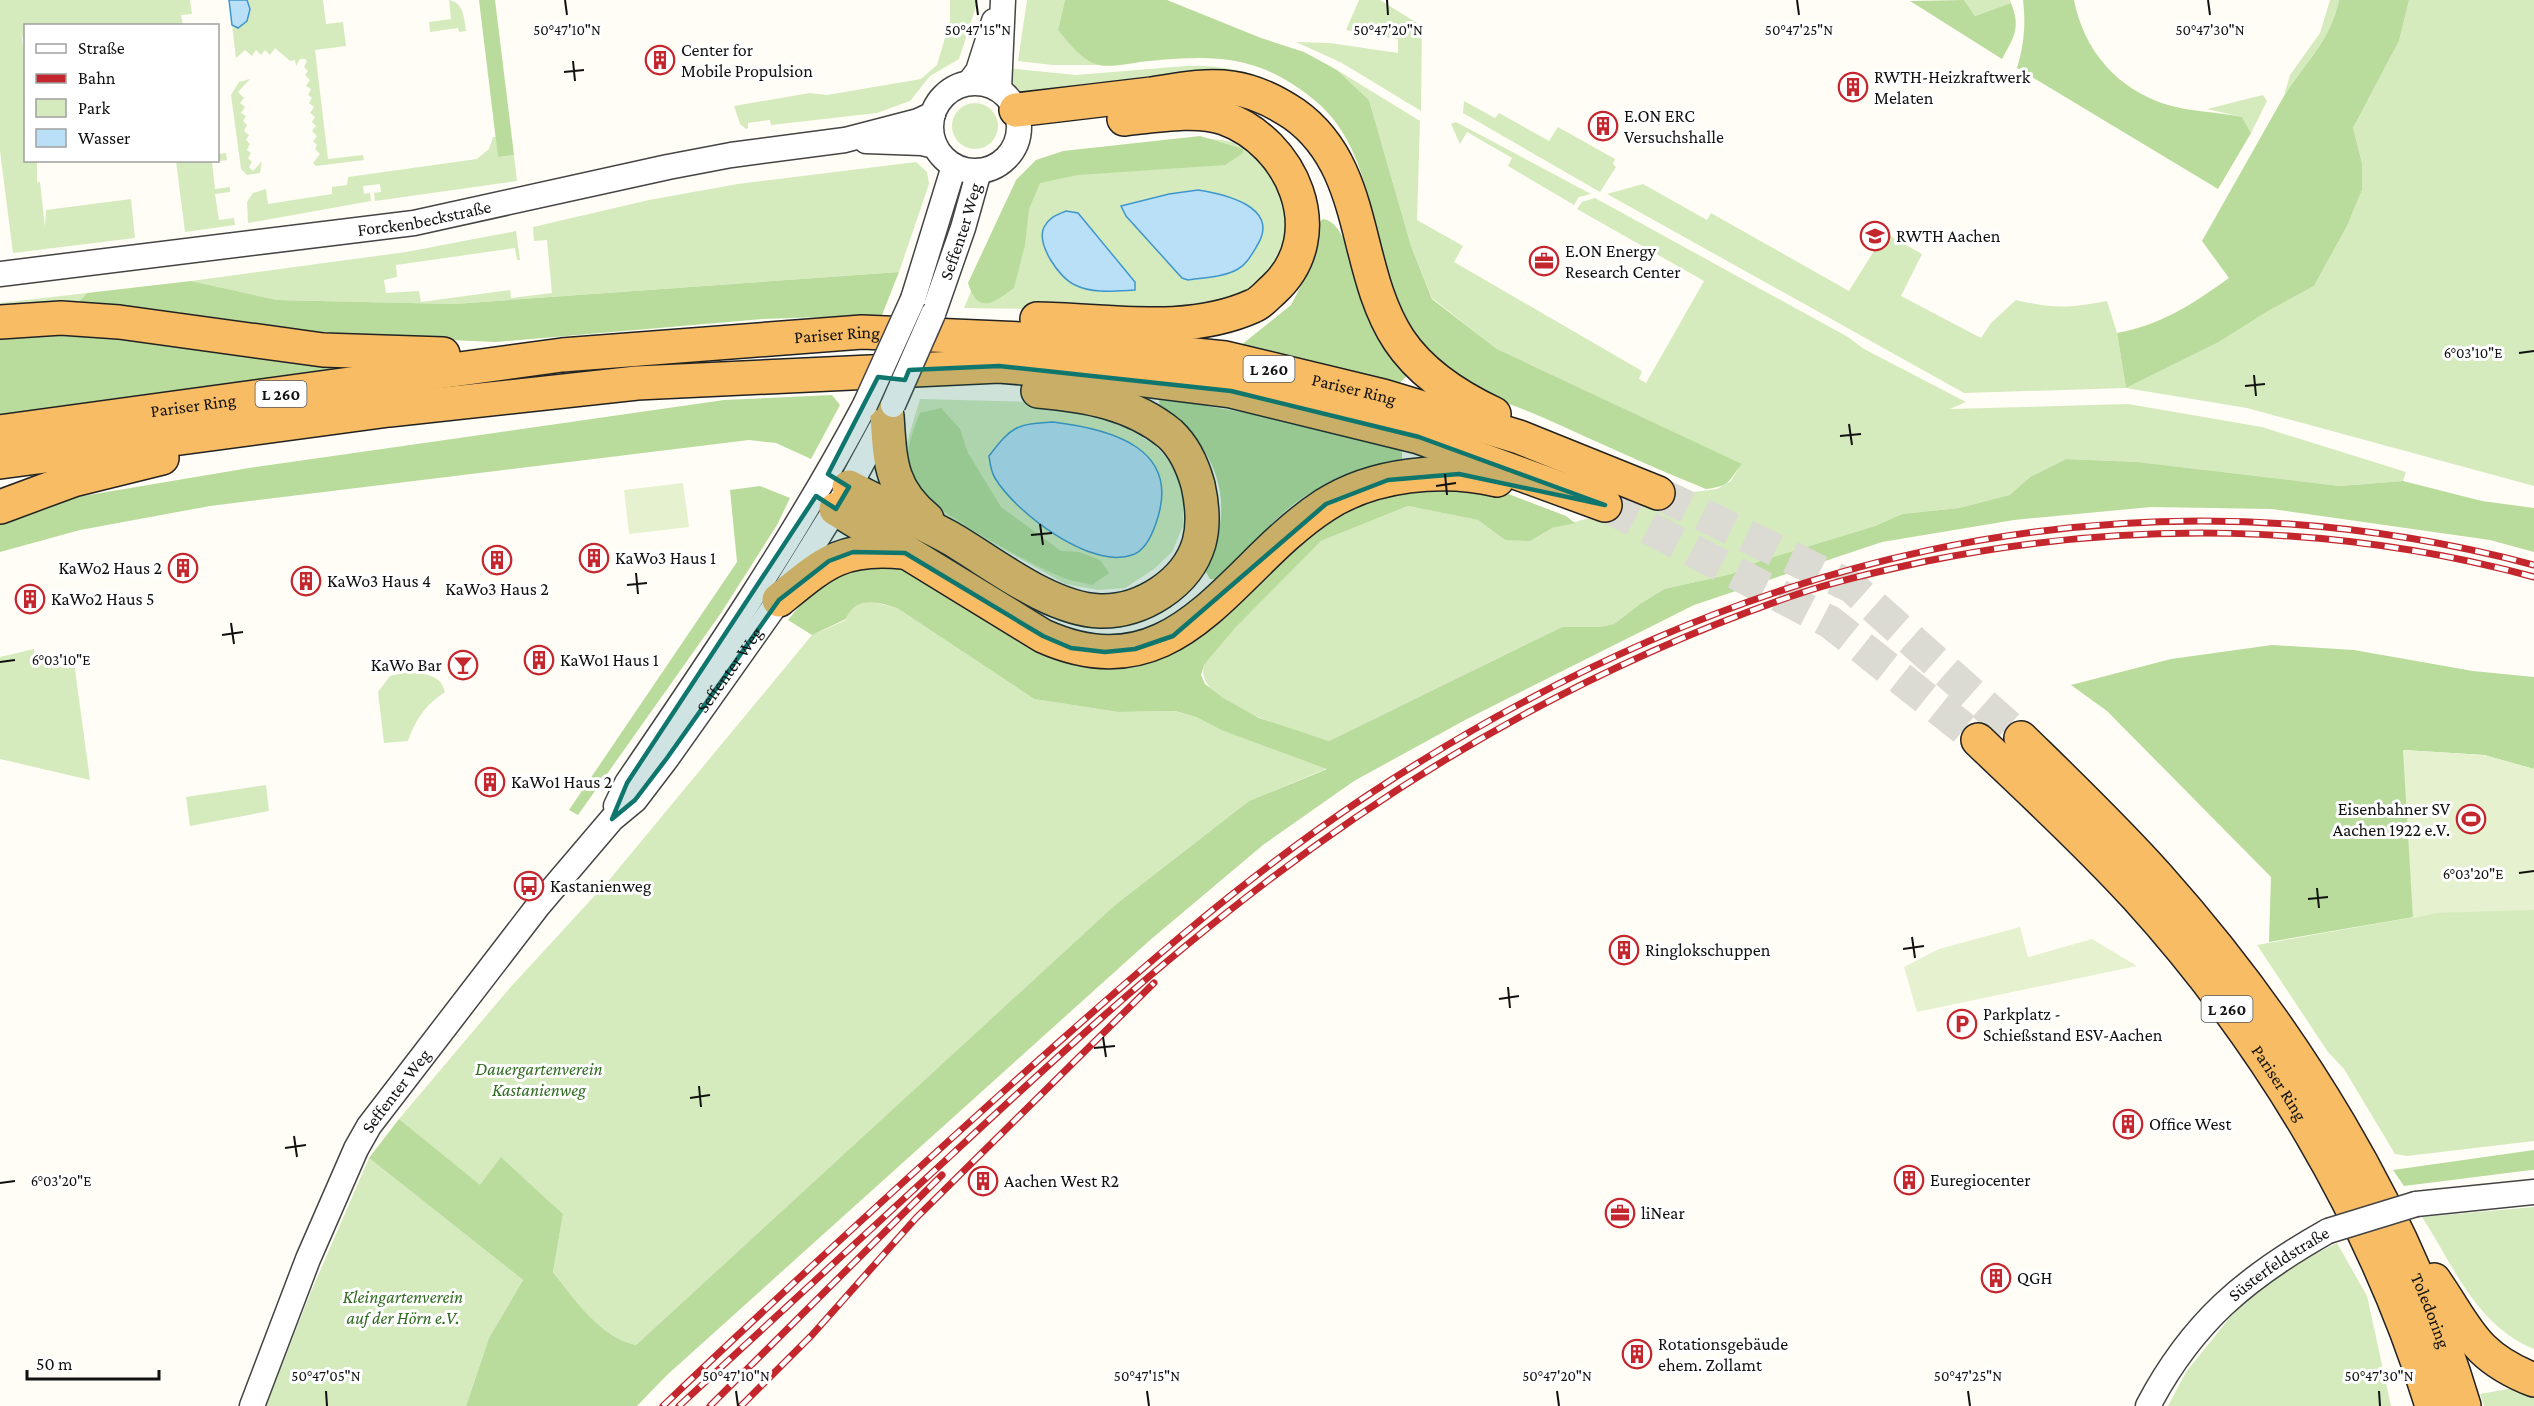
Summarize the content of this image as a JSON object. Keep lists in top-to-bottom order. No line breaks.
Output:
{"streets":{"highway":["Pariser Ring","L 260","Toledoring"],"street":["Forckenbeckstraße","Seffenter Weg","Süsterfeldstraße"]},"crossings":[["Forckenbeckstraße","Seffenter Weg"],["Forckenbeckstraße","Pariser Ring"],["Seffenter Weg","Pariser Ring"],["Pariser Ring","Süsterfeldstraße"],["Pariser Ring","Toledoring"],["Süsterfeldstraße","Toledoring"]],"parks":["Dauergartenverein Kastanienweg","Kleingartenverein auf der Hörn e.V."],"places":{"building":["Center for Mobile Propulsion","RWTH-Heizkraftwerk Melaten","E.ON ERC Versuchshalle","KaWo3 Haus 1","KaWo3 Haus 2","KaWo2 Haus 2","KaWo3 Haus 4","KaWo2 Haus 5","KaWo1 Haus 1","KaWo1 Haus 2","Ringlokschuppen","Office West","Euregiocenter","Aachen West R2","QGH","Rotationsgebäude ehem. Zollamt"],"school or university":["RWTH Aachen"],"office":["E.ON Energy Research Center","liNear"],"bar":["KaWo Bar"],"sports":["Eisenbahner SV Aachen 1922 e.V."],"bus stop":["Kastanienweg"],"parking":["Parkplatz - Schießstand ESV-Aachen"]},"legend":["Straße","Bahn","Park","Wasser"],"scale_bar":"50 m","coordinates":["50°47'10\"N","50°47'15\"N","50°47'20\"N","50°47'25\"N","50°47'30\"N","6°03'10\"E","6°03'20\"E","50°47'05\"N"]}
